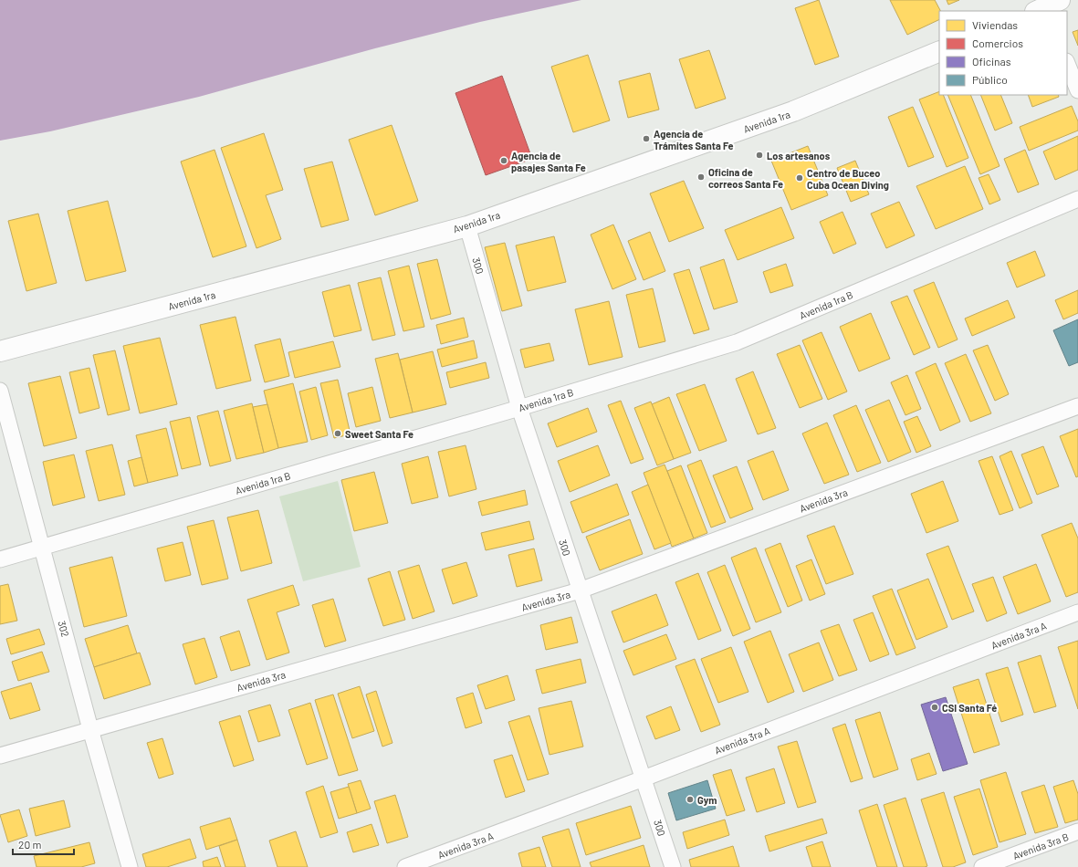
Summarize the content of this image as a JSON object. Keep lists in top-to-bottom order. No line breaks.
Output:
{"streets":{"street":["Avenida 1ra","300","Avenida 1ra B","Avenida 3ra","302","Avenida 3ra A","Avenida 3ra B"]},"crossings":[["Avenida 1ra","300"],["300","Avenida 1ra B"],["300","Avenida 3ra"],["300","Avenida 3ra A"],["Avenida 1ra B","302"],["Avenida 3ra","302"]],"places":["Agencia de Trámites Santa Fe","Los artesanos","Agencia de pasajes Santa Fe","Oficina de correos Santa Fe","Centro de Buceo Cuba Ocean Diving","Sweet Santa Fe","CSI Santa Fé","Gym"],"legend":["Viviendas","Comercios","Oficinas","Público"],"scale_bar":"20 m"}
